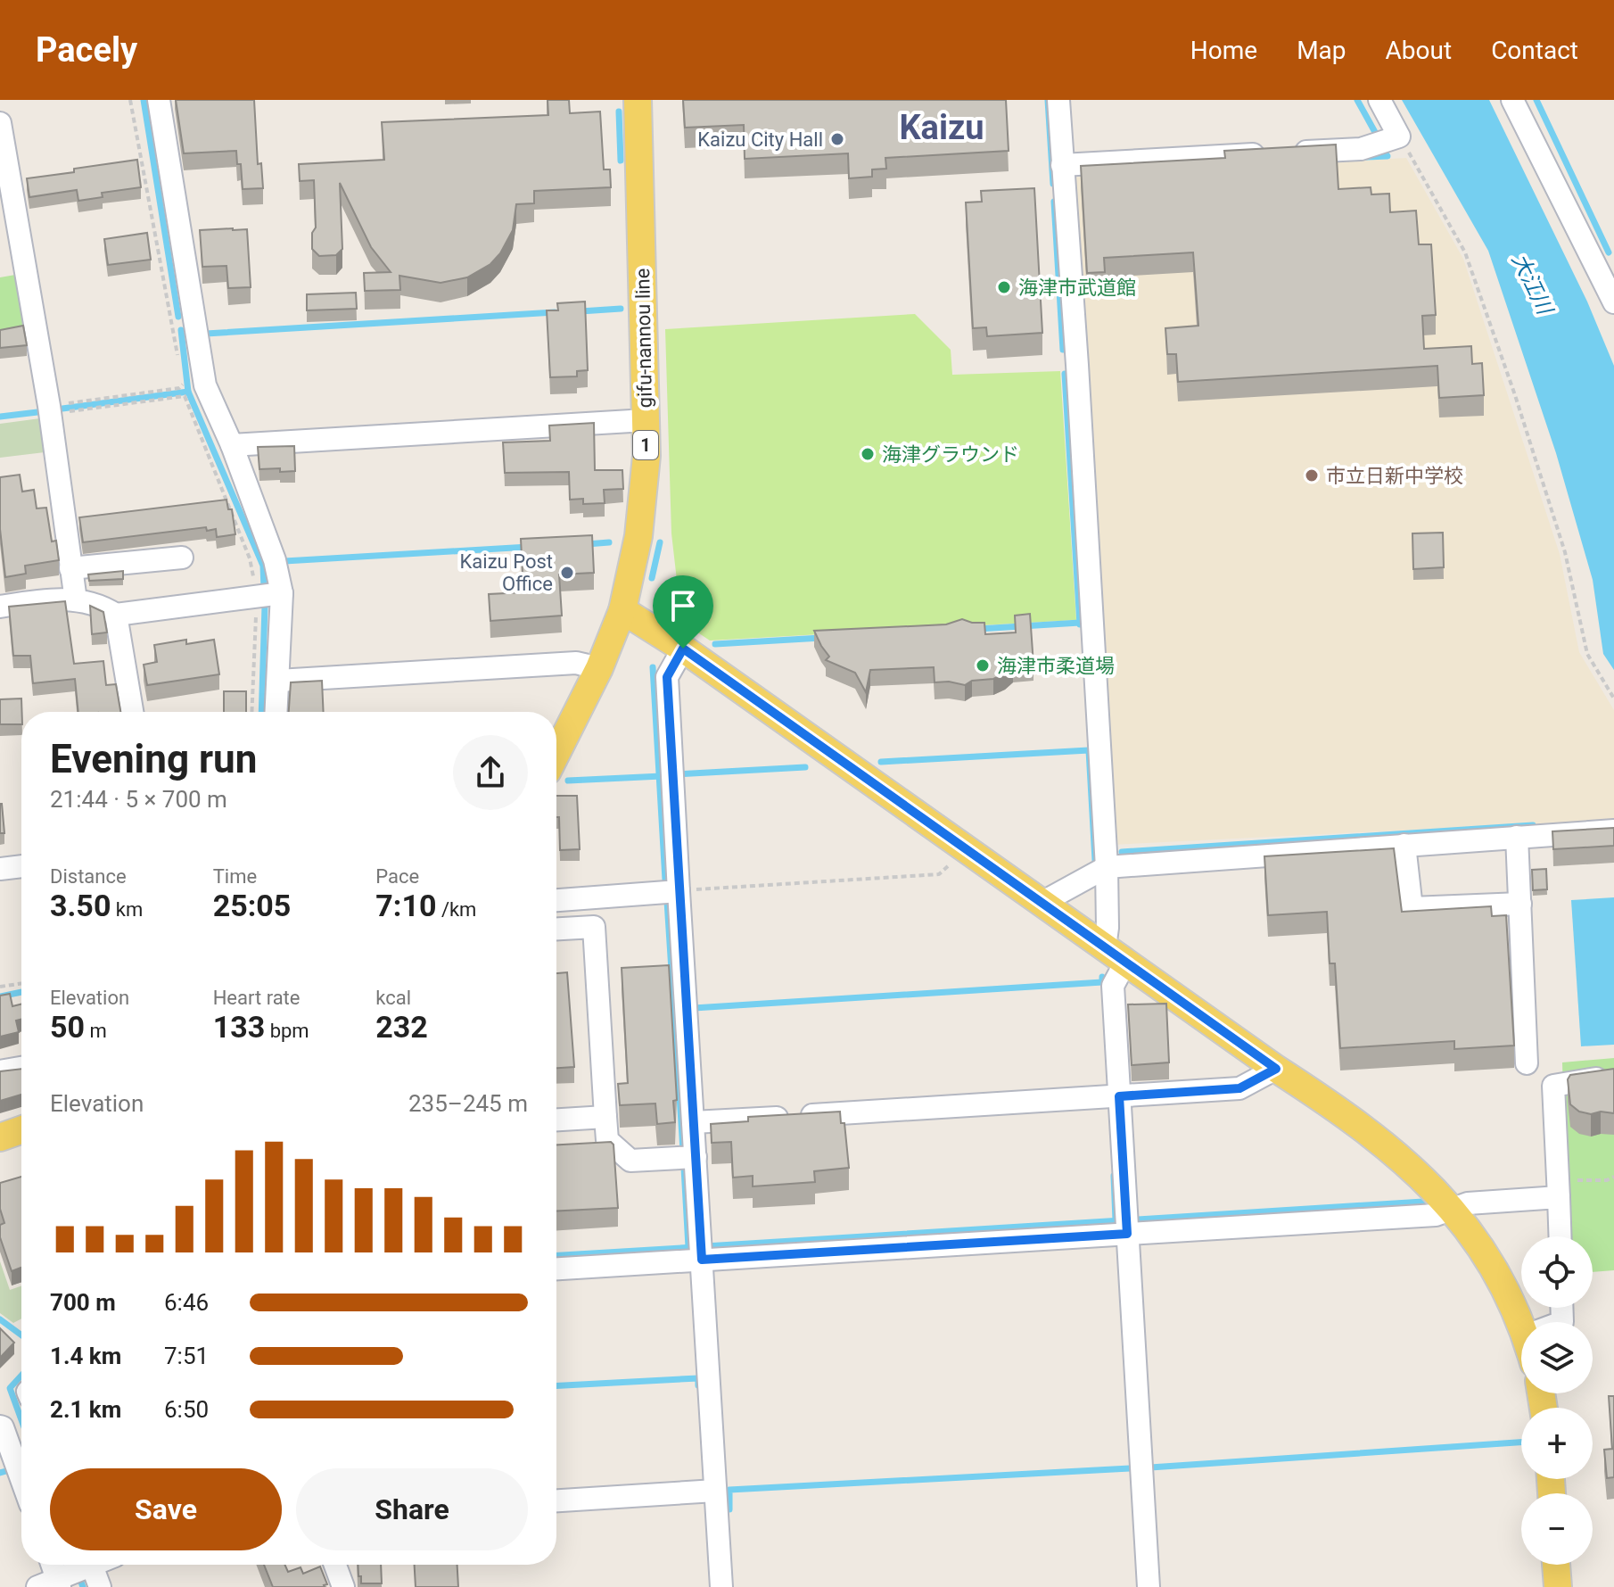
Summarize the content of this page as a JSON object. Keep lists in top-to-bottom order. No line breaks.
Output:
{"streets":{"main road":["gifu-nannou line","1"]},"districts":["Kaizu"],"water":["大江川"],"places":["Kaizu City Hall","海津市武道館","海津グラウンド","市立日新中学校","Kaizu Post Office","海津市柔道場"],"page":{"header":"Pacely","nav":["Home","Map","About","Contact"],"heading":["Evening run","21:44 · 5 × 700 m"],"stats":[["Distance","3.50 km"],["Time","25:05"],["Pace","7:10 /km"],["Elevation","50 m"],["Heart rate","133 bpm"],["kcal","232"]],"chart":["Elevation","235–245 m"],"map_buttons":["+","−"],"list":[{"name":"700 m","note":"6:46"},{"name":"1.4 km","note":"7:51"},{"name":"2.1 km","note":"6:50"}],"buttons":["Save","Share"]}}
